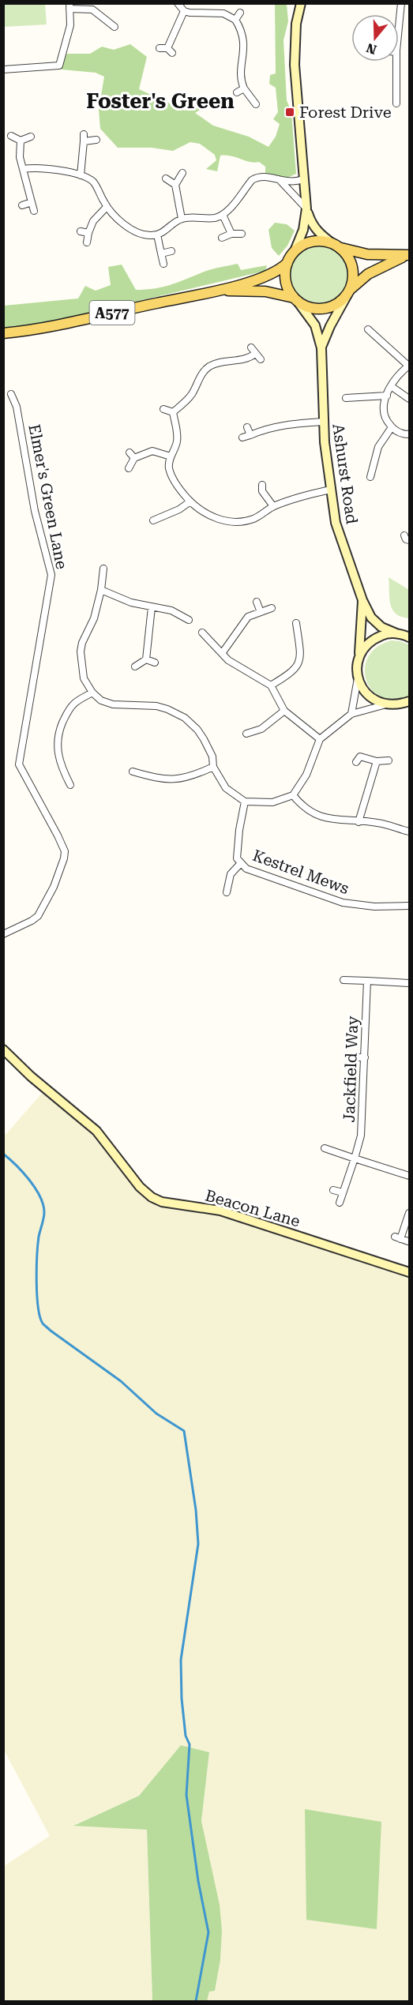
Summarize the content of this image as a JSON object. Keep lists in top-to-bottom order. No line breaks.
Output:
{"streets":{"main road":["A577"],"street":["Ashurst Road","Elmer's Green Lane","Kestrel Mews","Jackfield Way","Beacon Lane"]},"crossings":[["A577","Ashurst Road"]],"districts":["Foster's Green"],"places":{"transit":["Forest Drive"]},"north":"bottom"}
